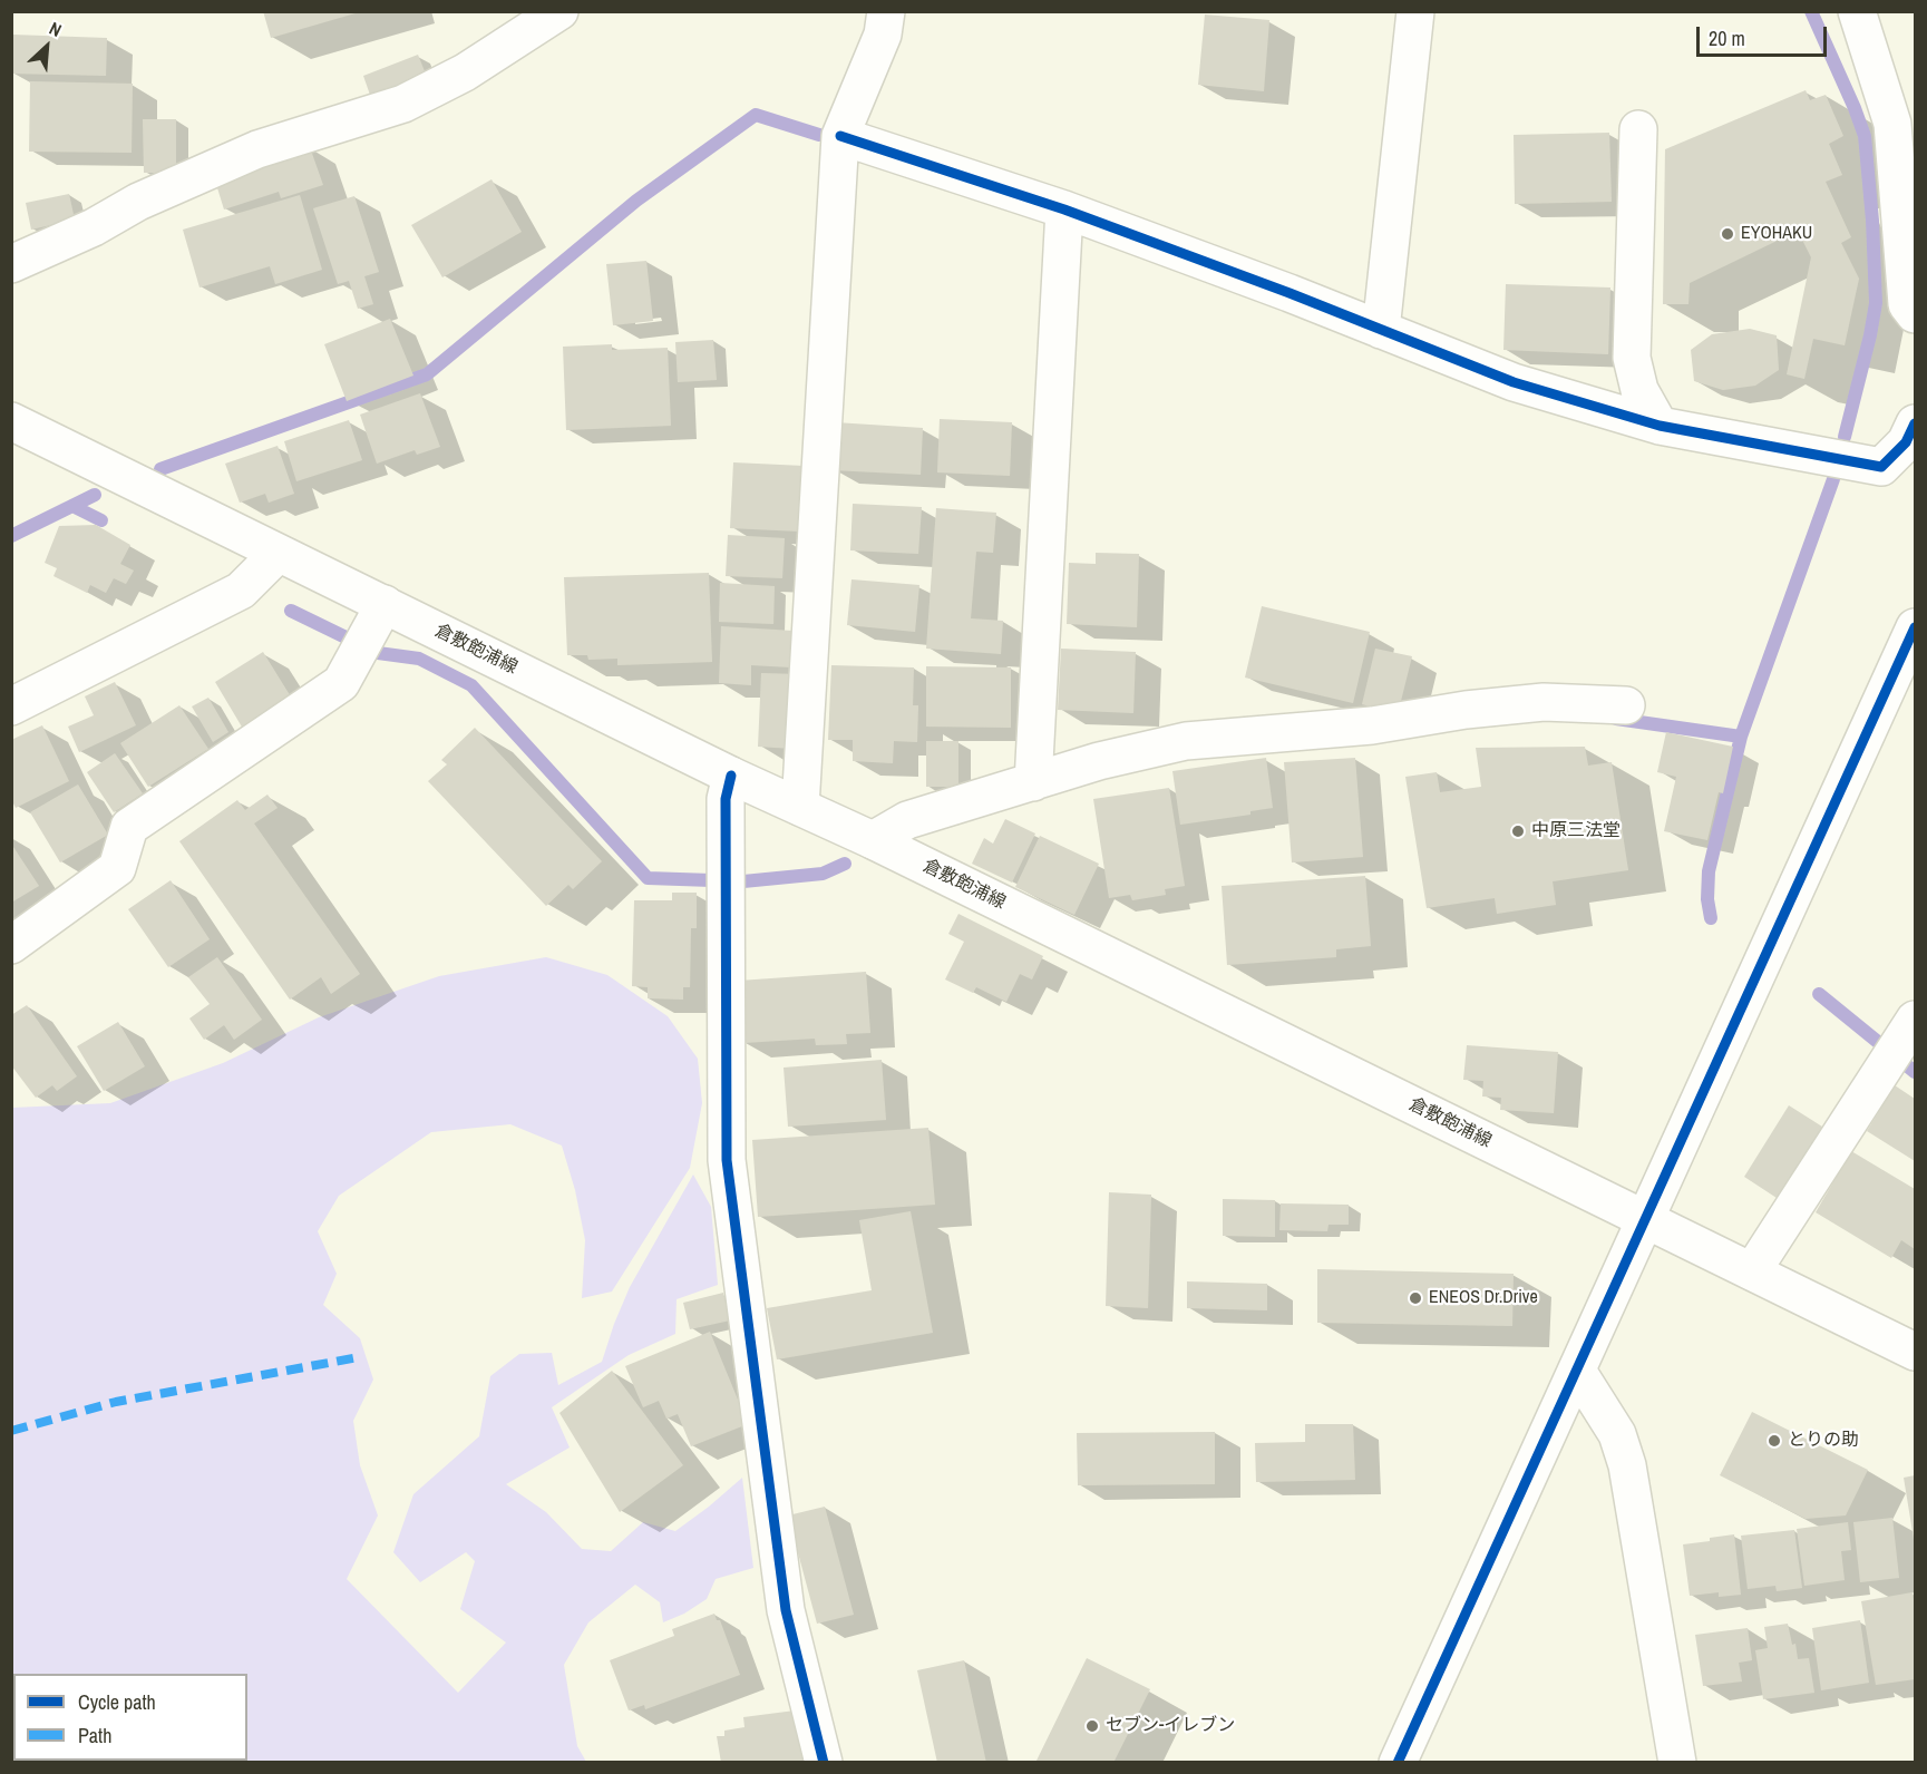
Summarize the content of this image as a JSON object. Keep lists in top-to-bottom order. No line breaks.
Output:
{"streets":{"street":["倉敷飽浦線"]},"places":["EYOHAKU","中原三法堂","ENEOS Dr.Drive","とりの助","セブン-イレブン"],"legend":["Cycle path","Path"],"scale_bar":"20 m","north":"top right"}
